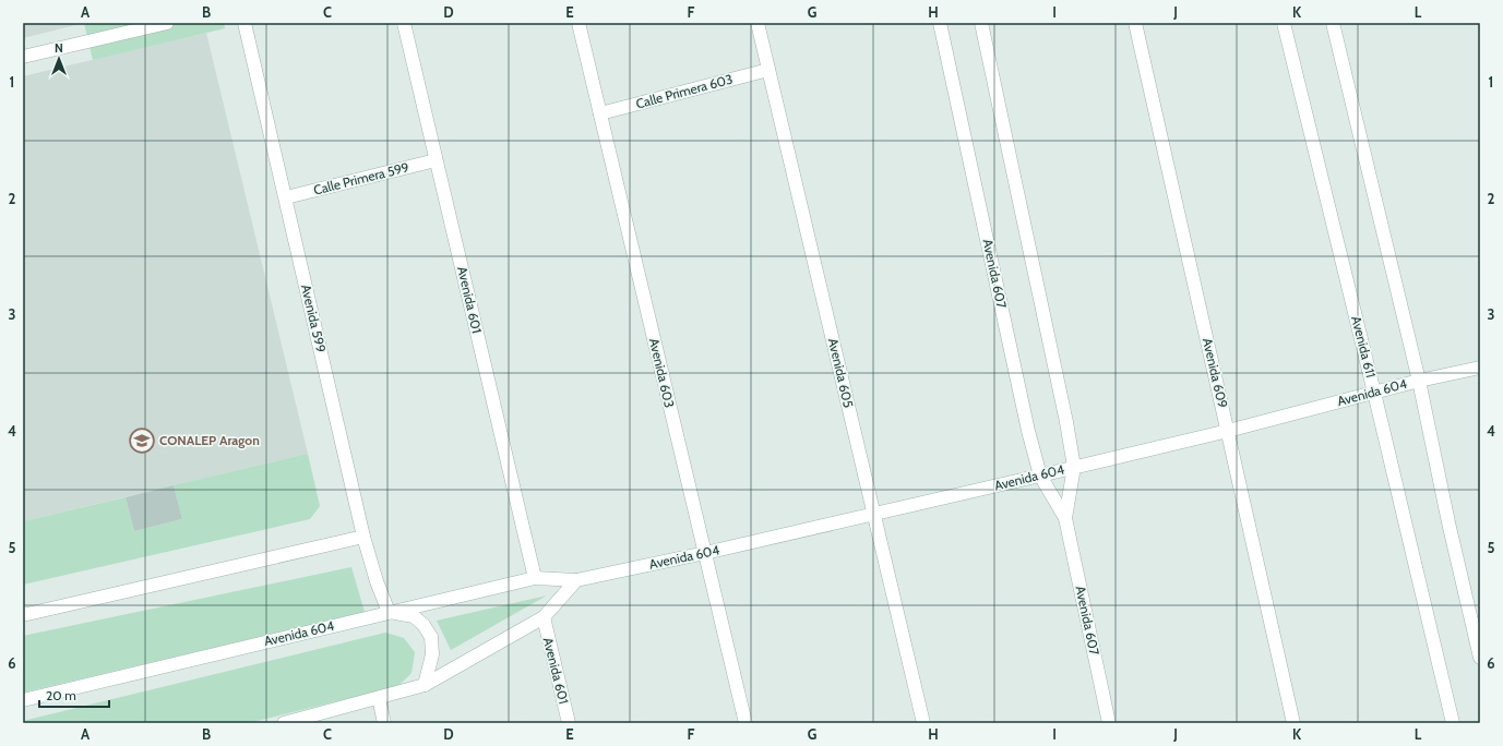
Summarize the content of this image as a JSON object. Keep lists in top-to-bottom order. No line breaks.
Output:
{"streets":{"street":["Calle Primera 603","Calle Primera 599","Avenida 607","Avenida 601","Avenida 599","Avenida 611","Avenida 603","Avenida 605","Avenida 609","Avenida 604"]},"crossings":[["Calle Primera 603","Avenida 603"],["Calle Primera 603","Avenida 605"],["Calle Primera 599","Avenida 601"],["Calle Primera 599","Avenida 599"],["Avenida 607","Avenida 604"],["Avenida 601","Avenida 604"],["Avenida 599","Avenida 604"],["Avenida 611","Avenida 604"],["Avenida 603","Avenida 604"],["Avenida 605","Avenida 604"],["Avenida 609","Avenida 604"]],"places":{"school or university":["CONALEP Aragon"]},"scale_bar":"20 m","north":"top","grid":{"columns":["A","B","C","D","E","F","G","H","I","J","K","L"],"rows":["1","2","3","4","5","6"]}}
